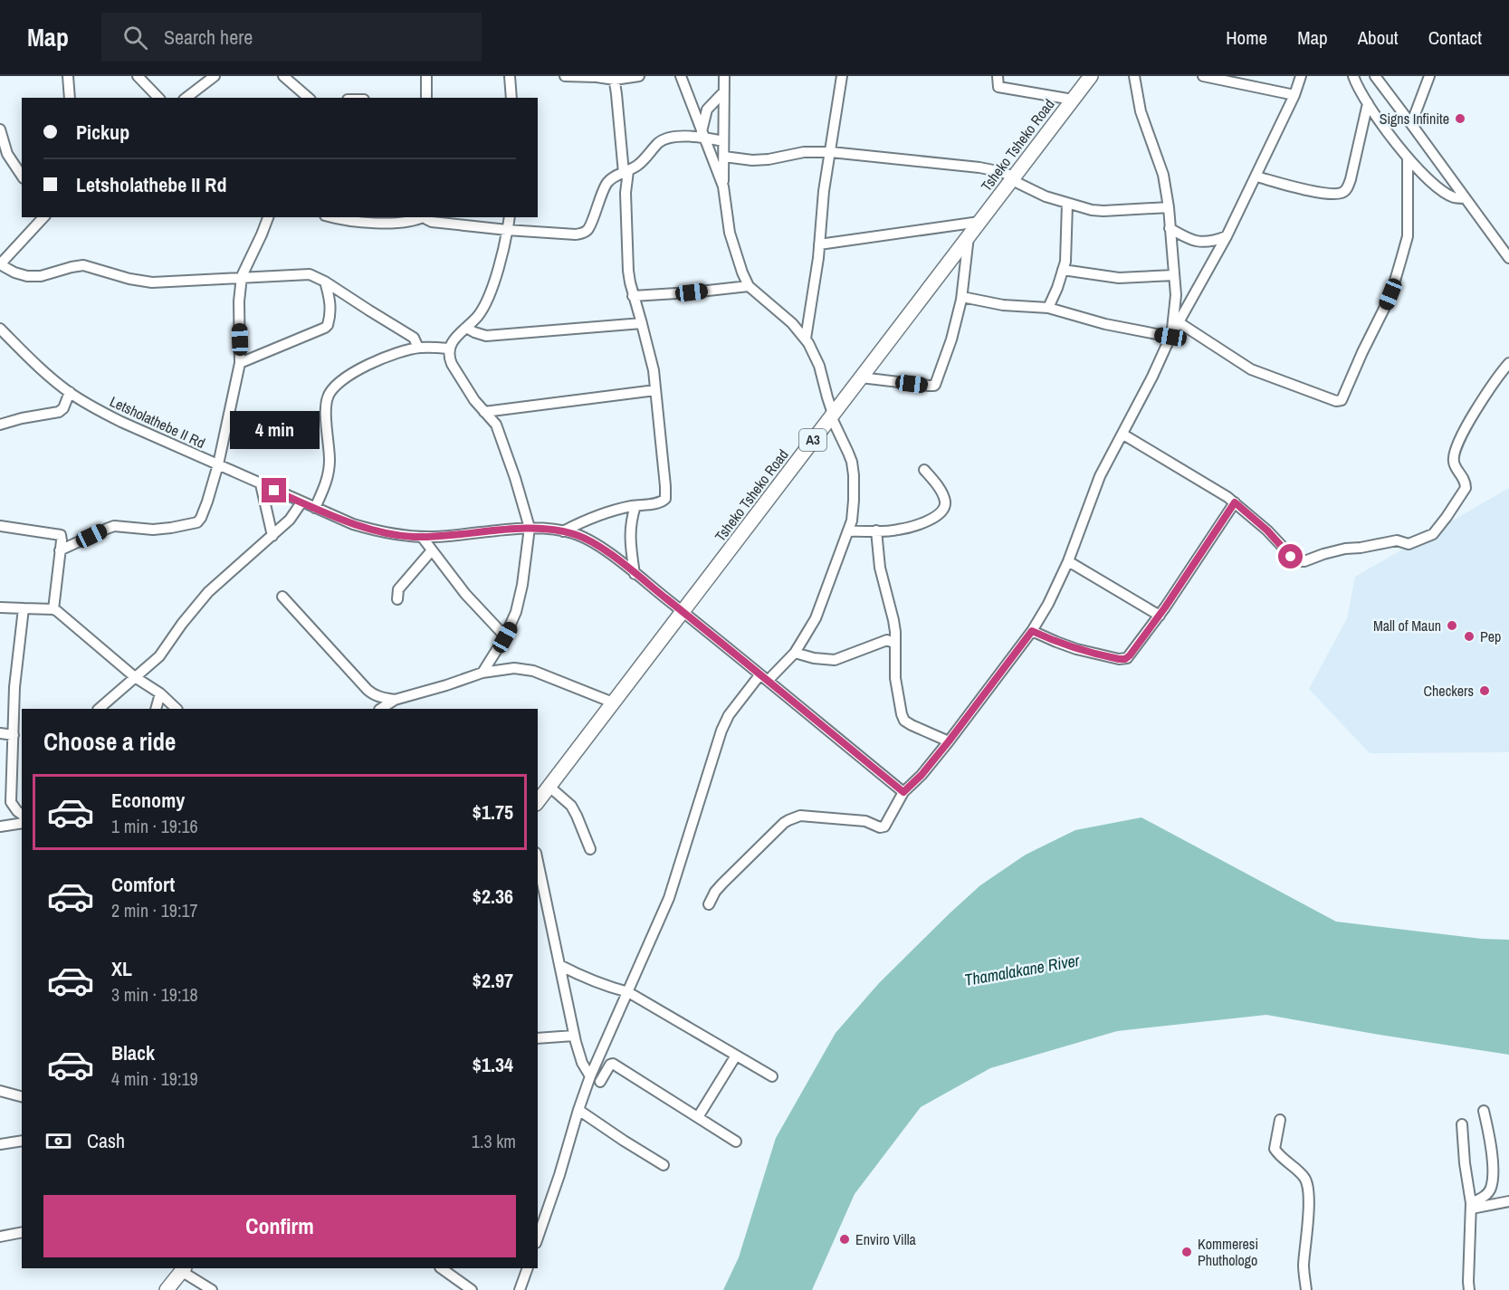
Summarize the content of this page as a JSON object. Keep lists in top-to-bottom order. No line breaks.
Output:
{"streets":{"highway":["Tsheko Tsheko Road","A3"],"street":["Letsholathebe II Rd"]},"crossings":[["Tsheko Tsheko Road","Letsholathebe II Rd"]],"water":["Thamalakane River"],"places":["Signs Infinite","Mall of Maun","Pep","Checkers","Enviro Villa","Kommeresi Phuthologo"],"page":{"header":"Map","search":"Search here","nav":["Home","Map","About","Contact"],"banner":["Pickup","Letsholathebe II Rd"],"bubble":"4 min","heading":"Choose a ride","list":[{"name":"Economy","note":"1 min · 19:16","value":"$1.75"},{"name":"Comfort","note":"2 min · 19:17","value":"$2.36"},{"name":"XL","note":"3 min · 19:18","value":"$2.97"},{"name":"Black","note":"4 min · 19:19","value":"$1.34"}],"pay":["Cash","1.3 km"],"buttons":"Confirm"}}
